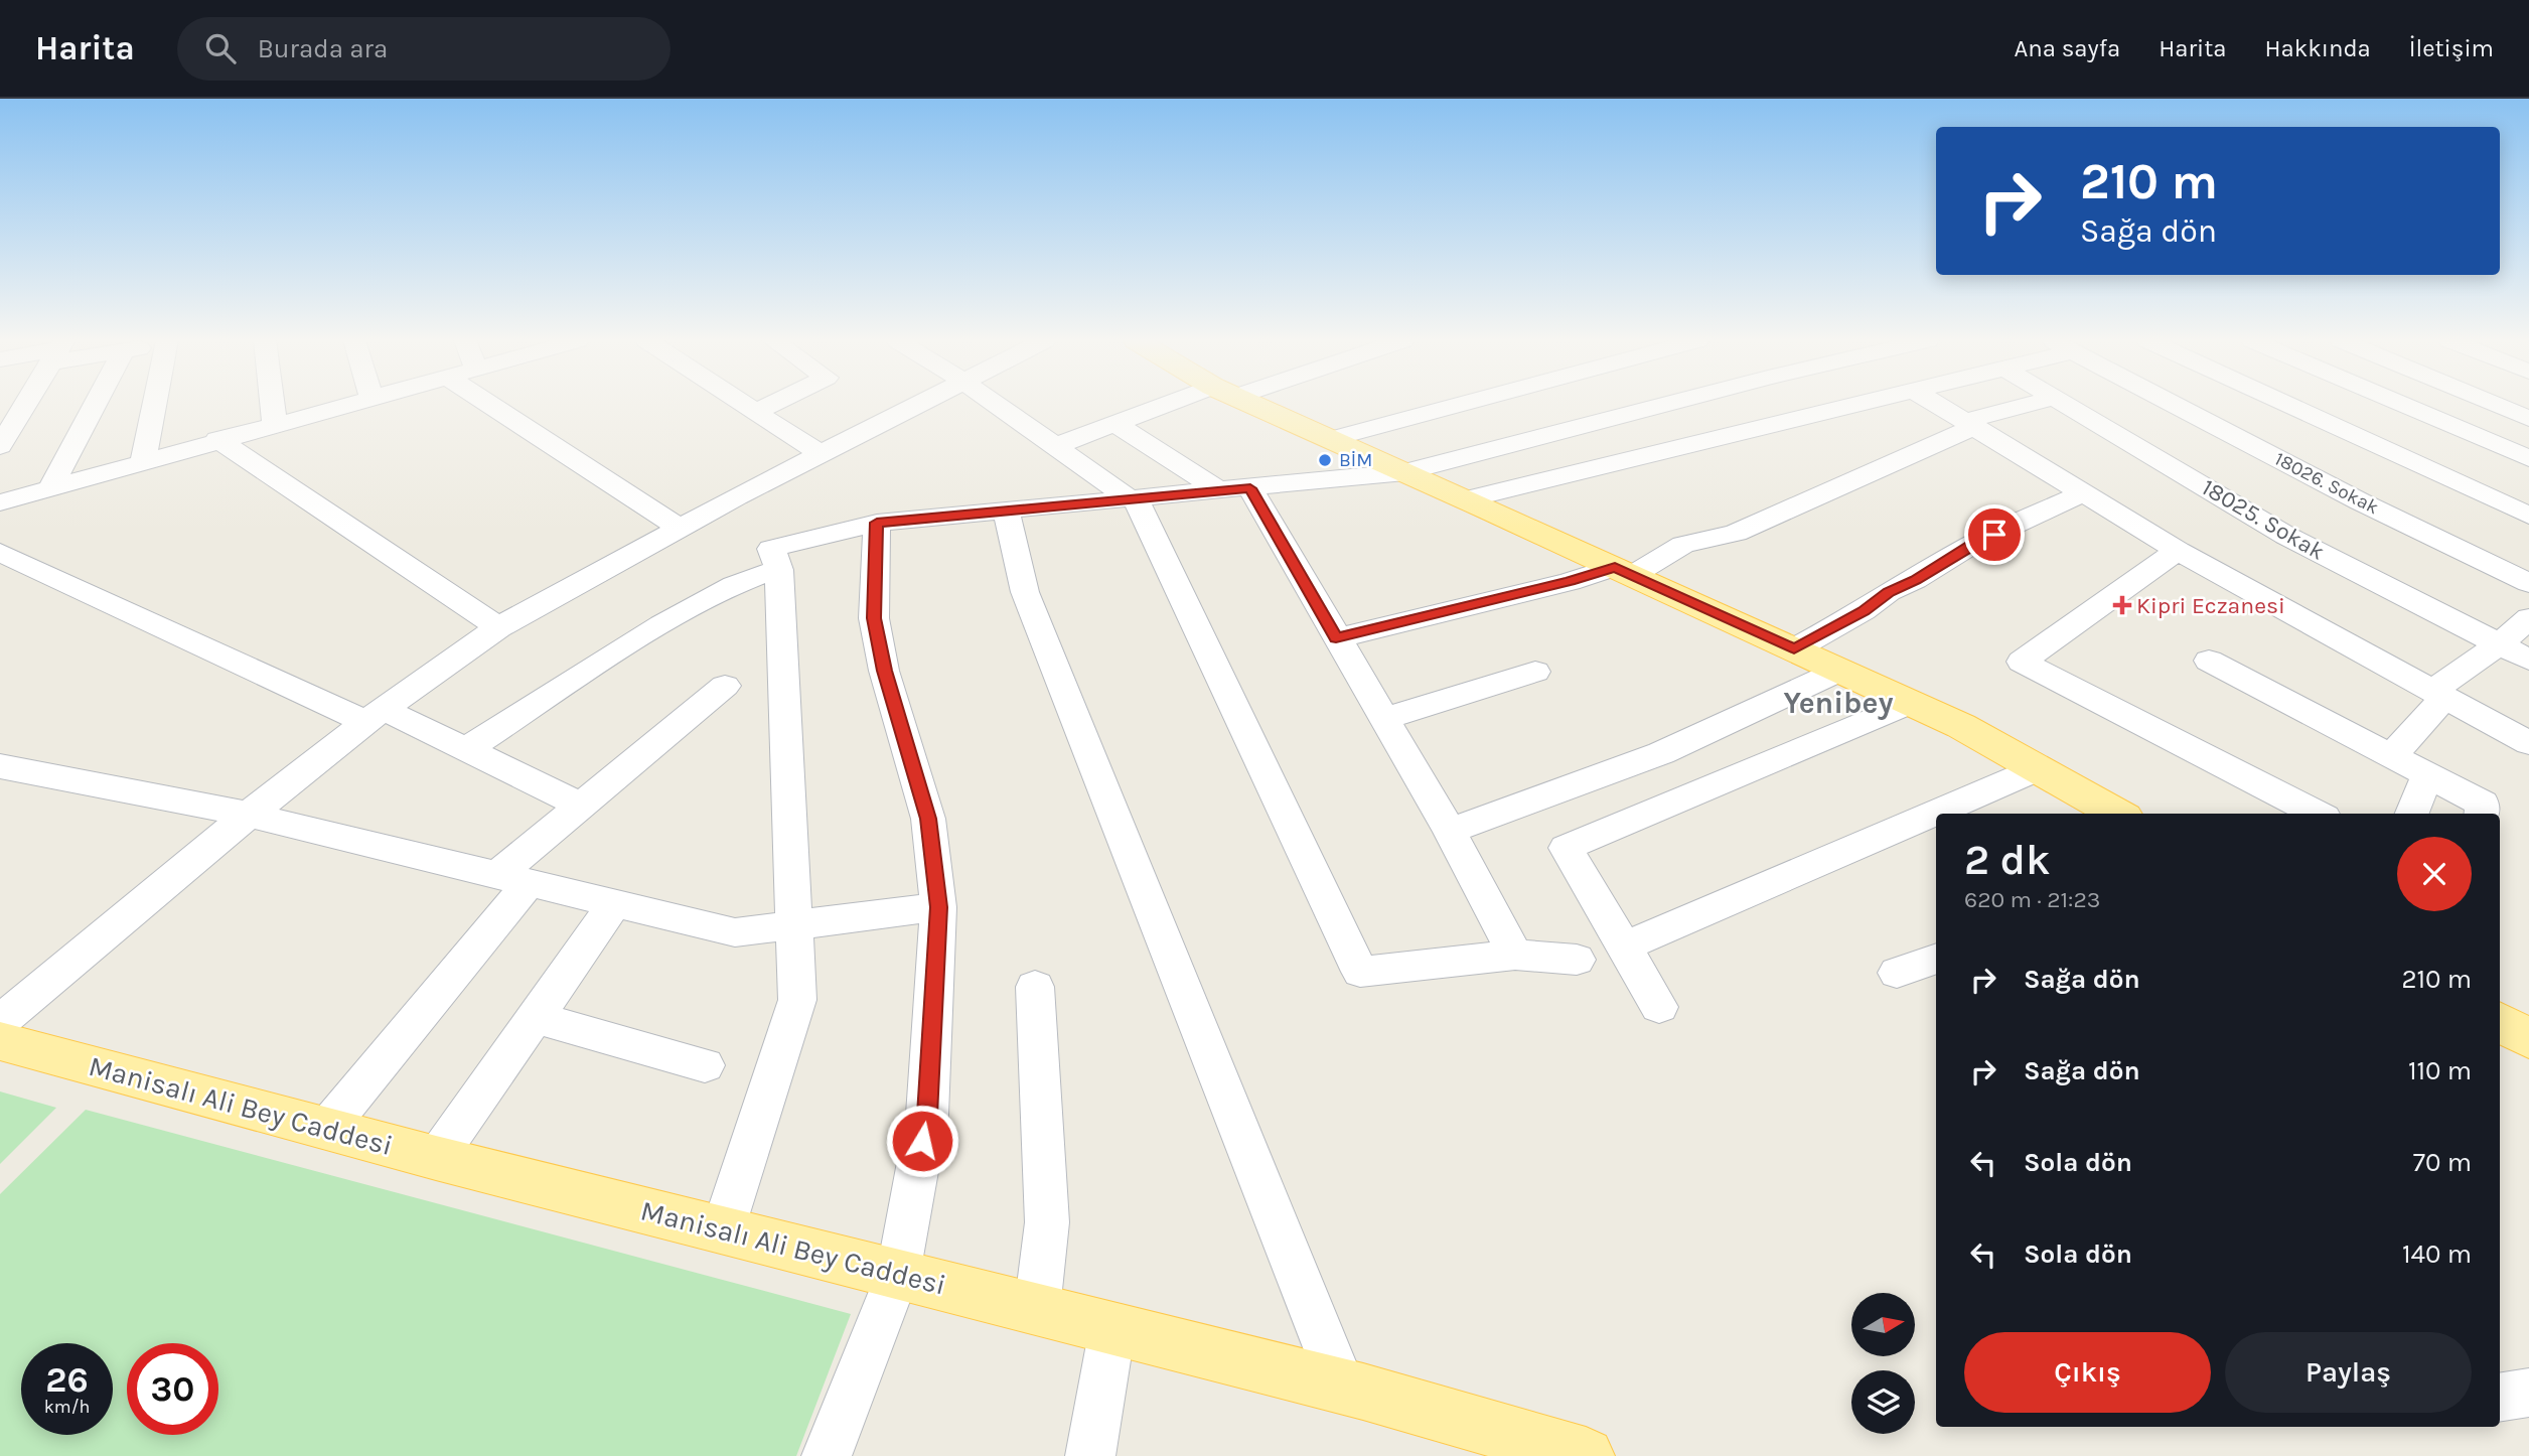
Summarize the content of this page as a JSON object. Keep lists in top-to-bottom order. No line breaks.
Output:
{"streets":{"main road":["Manisalı Ali Bey Caddesi"],"street":["18026. Sokak","18025. Sokak"]},"districts":["Yenibey"],"places":{"other":["BİM"],"health":["Kipri Eczanesi"]},"north":"right","page":{"header":"Harita","search":"Burada ara","nav":["Ana sayfa","Harita","Hakkında","İletişim"],"turn":["210 m","Sağa dön"],"heading":["2 dk","620 m · 21:23"],"list":[{"name":"Sağa dön","value":"210 m"},{"name":"Sağa dön","value":"110 m"},{"name":"Sola dön","value":"70 m"},{"name":"Sola dön","value":"140 m"}],"buttons":["Çıkış","Paylaş"],"speed":"26 km/h","limit":"30"}}
